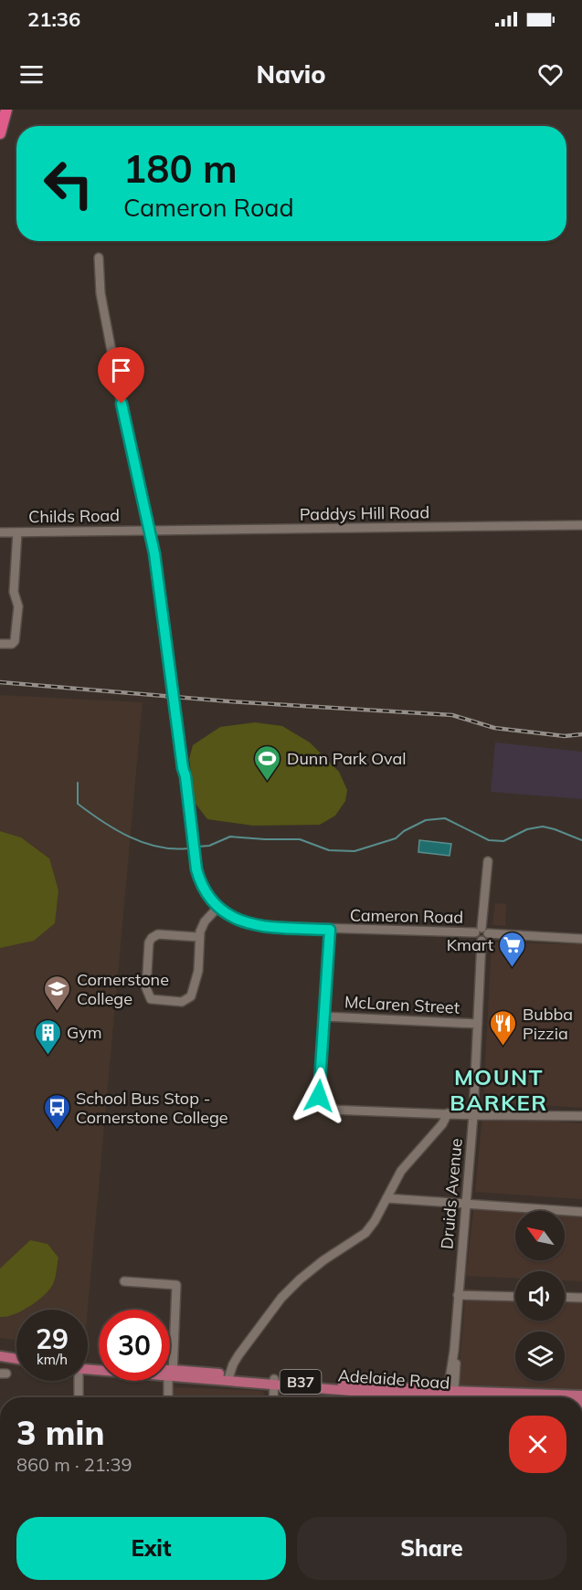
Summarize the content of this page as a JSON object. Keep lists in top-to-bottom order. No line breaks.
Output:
{"streets":{"main road":["Adelaide Road","B37"],"street":["Paddys Hill Road","Childs Road","Cameron Road","McLaren Street","Druids Avenue"]},"crossings":[["Paddys Hill Road","Childs Road"],["Paddys Hill Road","Cameron Road"],["Childs Road","Cameron Road"],["Cameron Road","Druids Avenue"],["McLaren Street","Druids Avenue"],["Druids Avenue","Adelaide Road"]],"districts":["MOUNT BARKER"],"places":{"sports":["Dunn Park Oval"],"supermarket":["Kmart"],"school or university":["Cornerstone College"],"restaurant":["Bubba Pizzia"],"building":["Gym"],"bus stop":["School Bus Stop - Cornerstone College"]},"north":"top left","page":{"status":"21:36","header":"Navio","turn":["180 m","Cameron Road"],"speed":"29 km/h","limit":"30","heading":["3 min","860 m · 21:39"],"buttons":["Exit","Share"]}}
